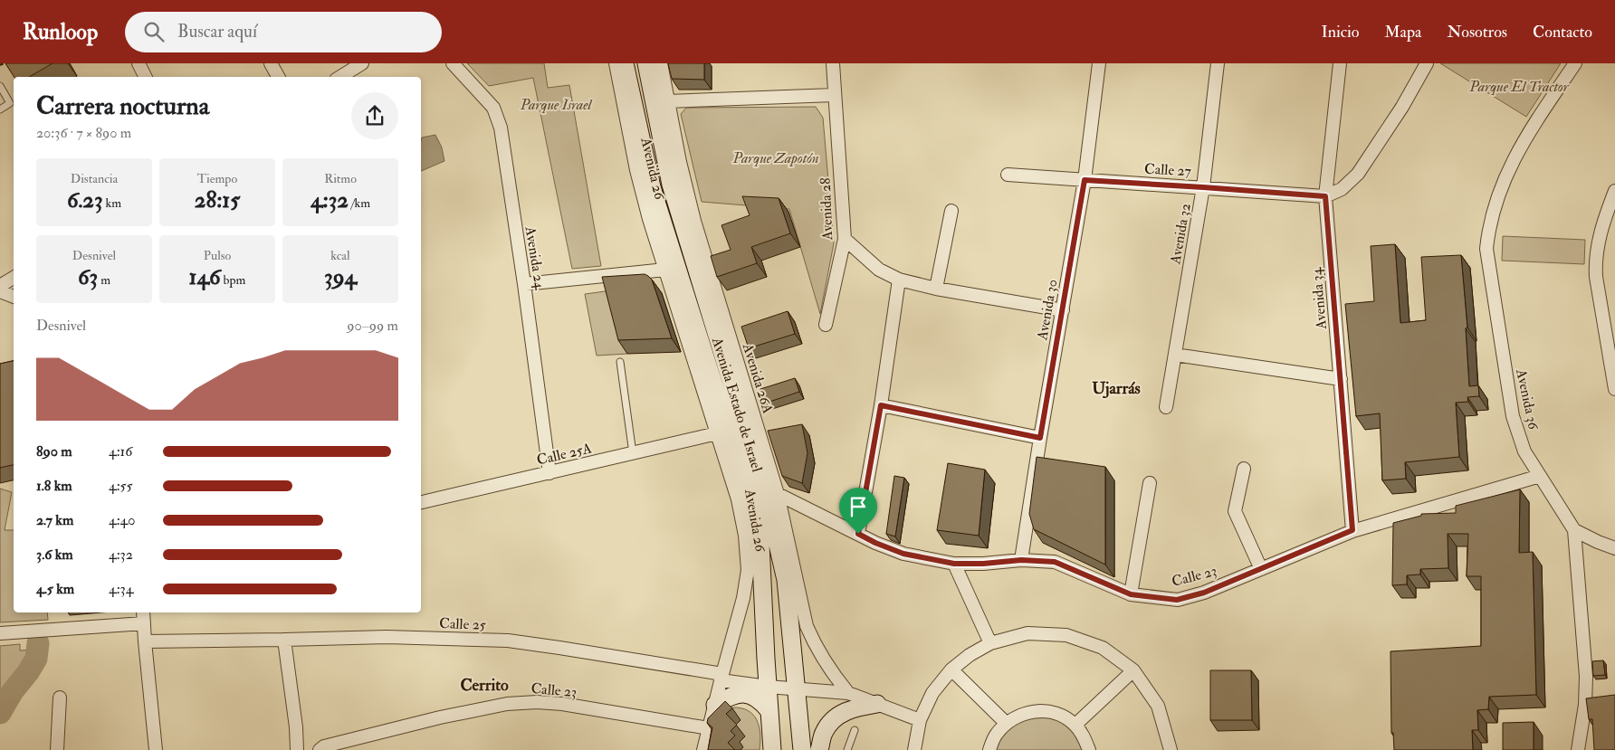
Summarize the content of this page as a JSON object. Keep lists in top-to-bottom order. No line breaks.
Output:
{"streets":{"main road":["Avenida Estado de Israel"],"street":["Avenida 26","Calle 27","Avenida 28","Avenida 32","Avenida 24","Avenida 34","Avenida 30","Avenida 26A","Avenida 36","Calle 25A","Calle 23","Calle 25"]},"crossings":[["Avenida 26","Calle 25A"],["Avenida 26","Calle 23"],["Avenida 26","Calle 25"],["Calle 27","Avenida 32"],["Calle 27","Avenida 34"],["Calle 27","Avenida 30"],["Avenida 24","Calle 25A"],["Avenida 34","Calle 23"],["Avenida 30","Calle 23"],["Avenida 26A","Calle 23"],["Avenida 26A","Calle 25"],["Avenida 36","Calle 23"],["Avenida Estado de Israel","Calle 25"]],"districts":["Ujarrás","Cerrito"],"parks":["Parque El Tractor","Parque Israel","Parque Zapotón"],"page":{"header":"Runloop","search":"Buscar aquí","nav":["Inicio","Mapa","Nosotros","Contacto"],"heading":["Carrera nocturna","20:36 · 7 × 890 m"],"stats":[["Distancia","6.23 km"],["Tiempo","28:15"],["Ritmo","4:32 /km"],["Desnivel","63 m"],["Pulso","146 bpm"],["kcal","394"]],"chart":["Desnivel","90–99 m"],"list":[{"name":"890 m","note":"4:16"},{"name":"1.8 km","note":"4:55"},{"name":"2.7 km","note":"4:40"},{"name":"3.6 km","note":"4:32"},{"name":"4.5 km","note":"4:34"}]}}
